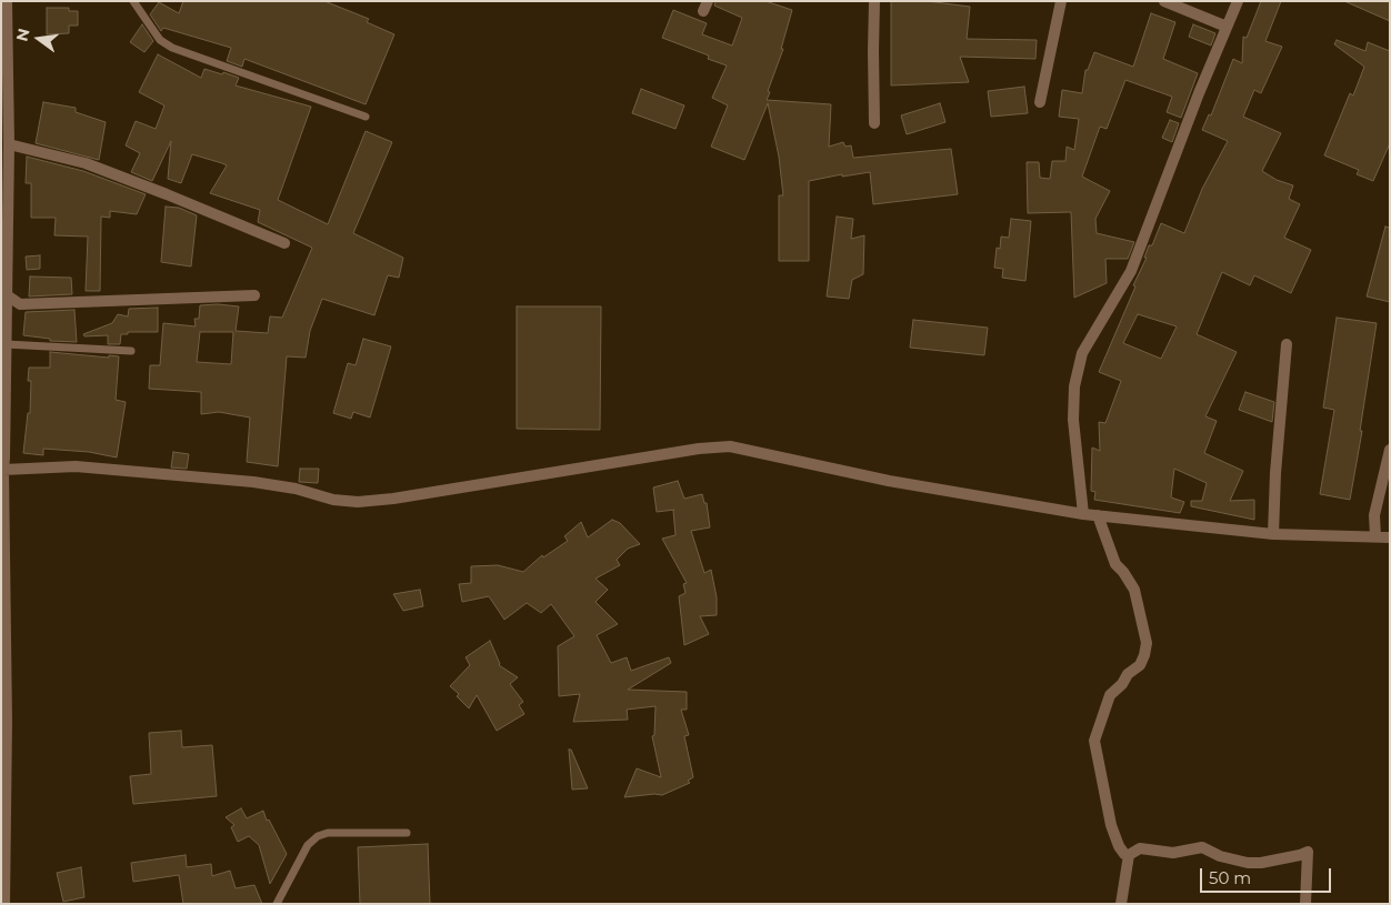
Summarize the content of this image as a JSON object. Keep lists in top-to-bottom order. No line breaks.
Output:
{"scale_bar":"50 m","north":"left"}
